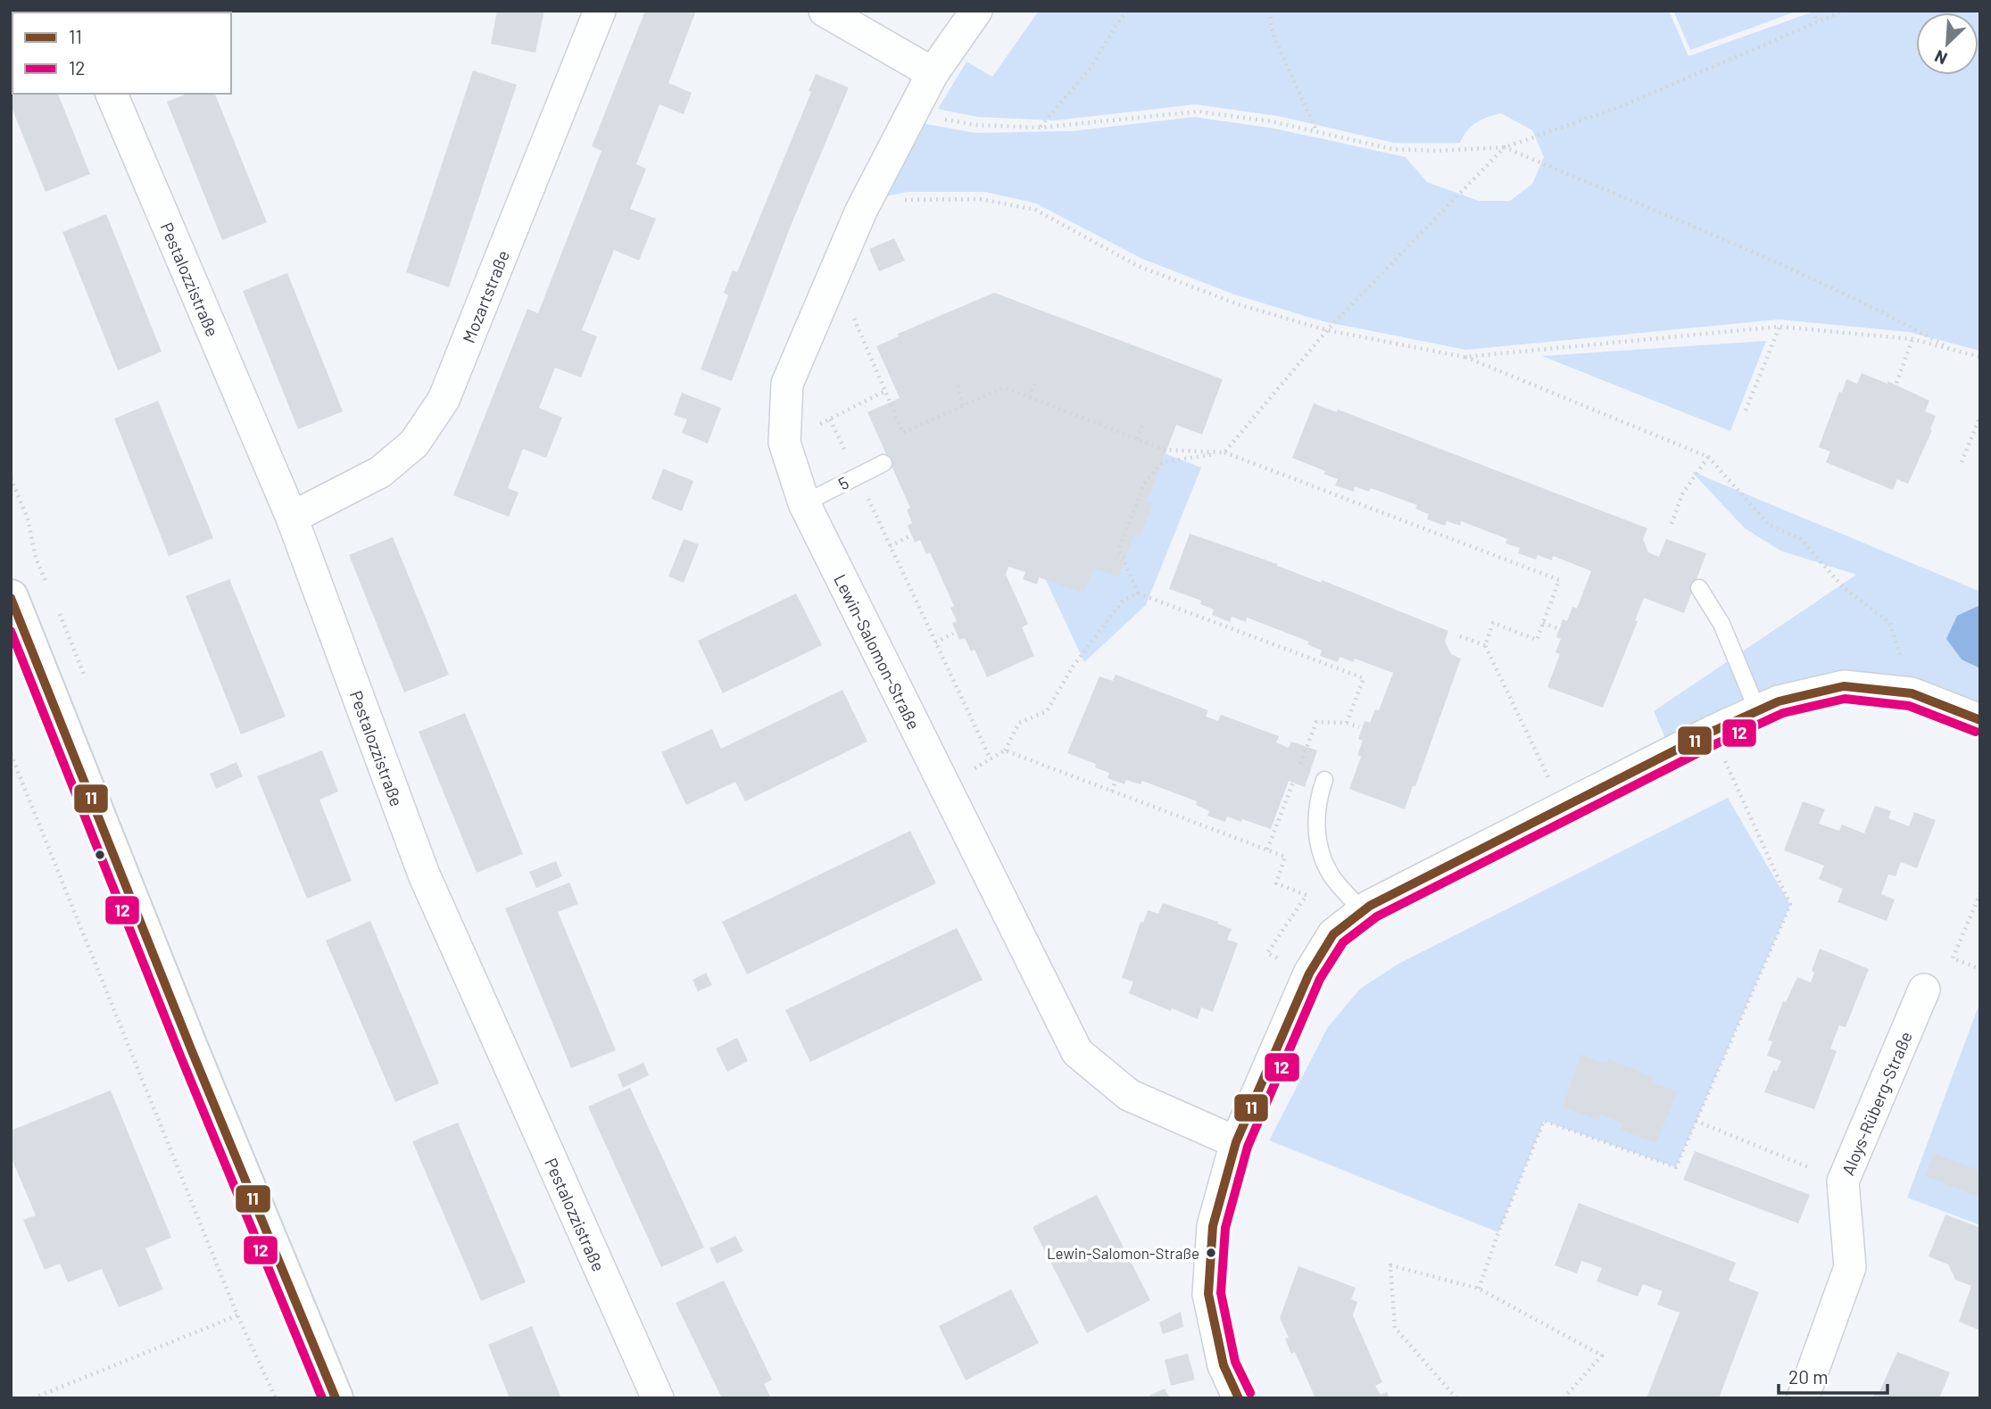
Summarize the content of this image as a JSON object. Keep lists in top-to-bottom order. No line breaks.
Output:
{"streets":{"street":["Pestalozzistraße","Mozartstraße","Lewin-Salomon-Straße","Aloys-Rüberg-Straße"],"lane":["5"]},"crossings":[["Pestalozzistraße","Mozartstraße"],["5","Lewin-Salomon-Straße"]],"places":["Lewin-Salomon-Straße"],"lines":["transit line 11","transit line 12"],"legend":["11","12"],"scale_bar":"20 m","north":"bottom left"}
